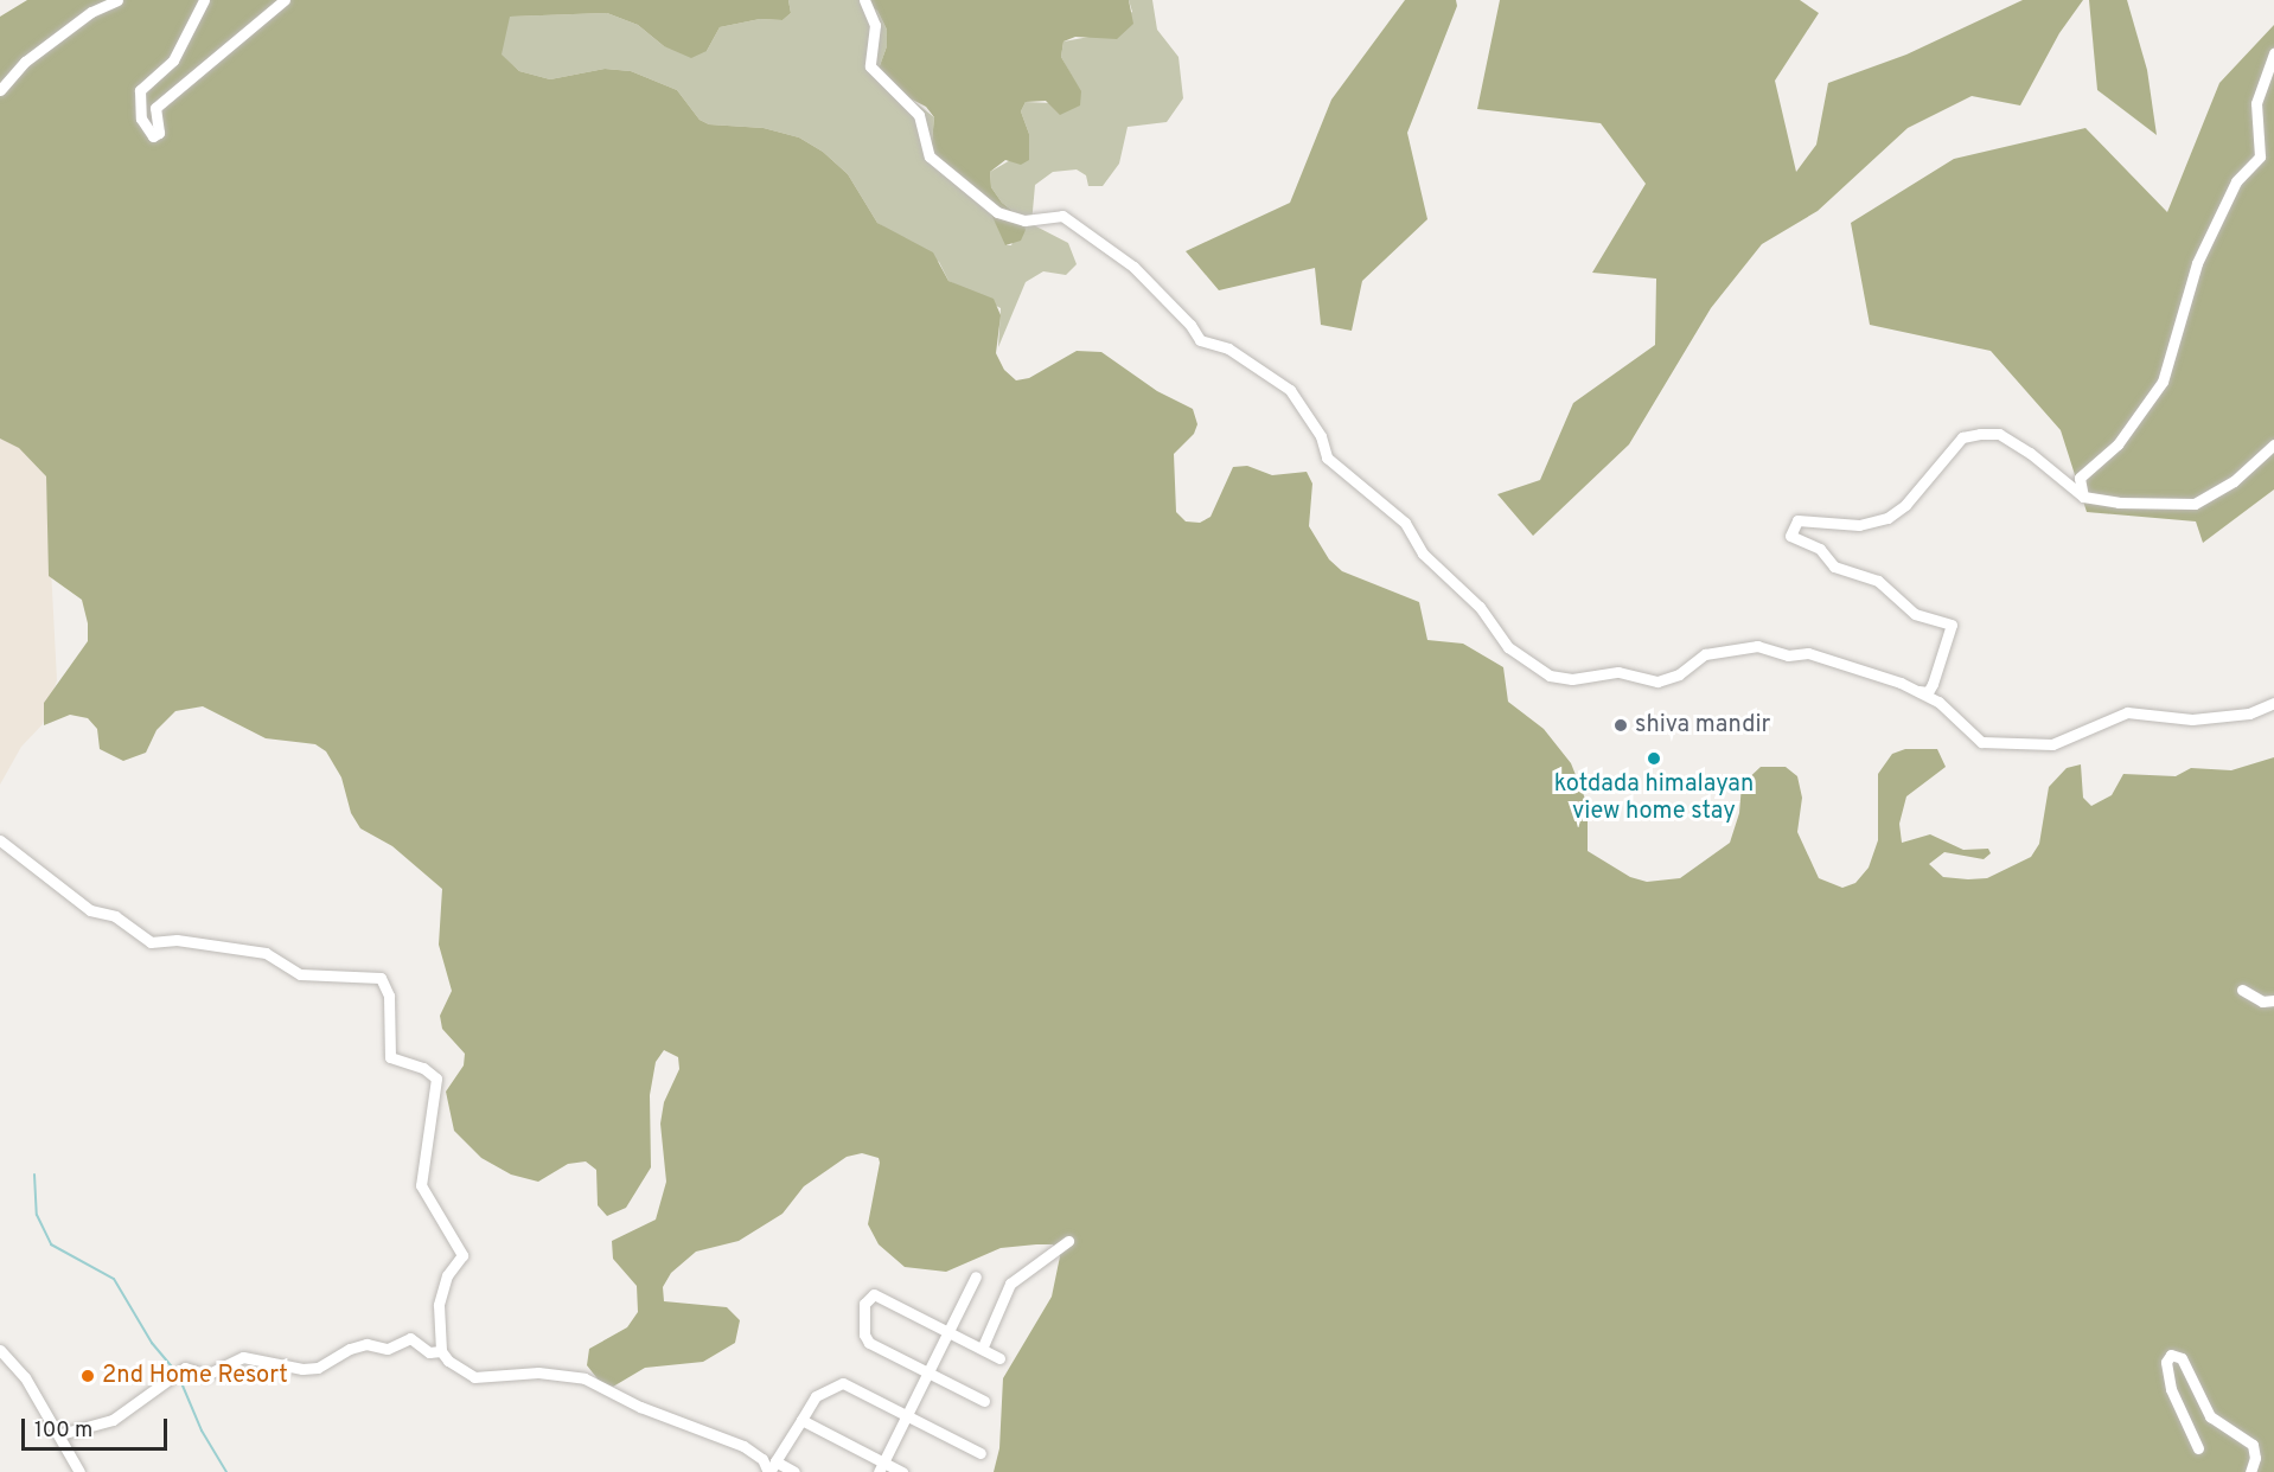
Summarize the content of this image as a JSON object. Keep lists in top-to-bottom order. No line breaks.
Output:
{"places":["shiva mandir","kotdada himalayan view home stay","2nd Home Resort"],"scale_bar":"100 m"}
